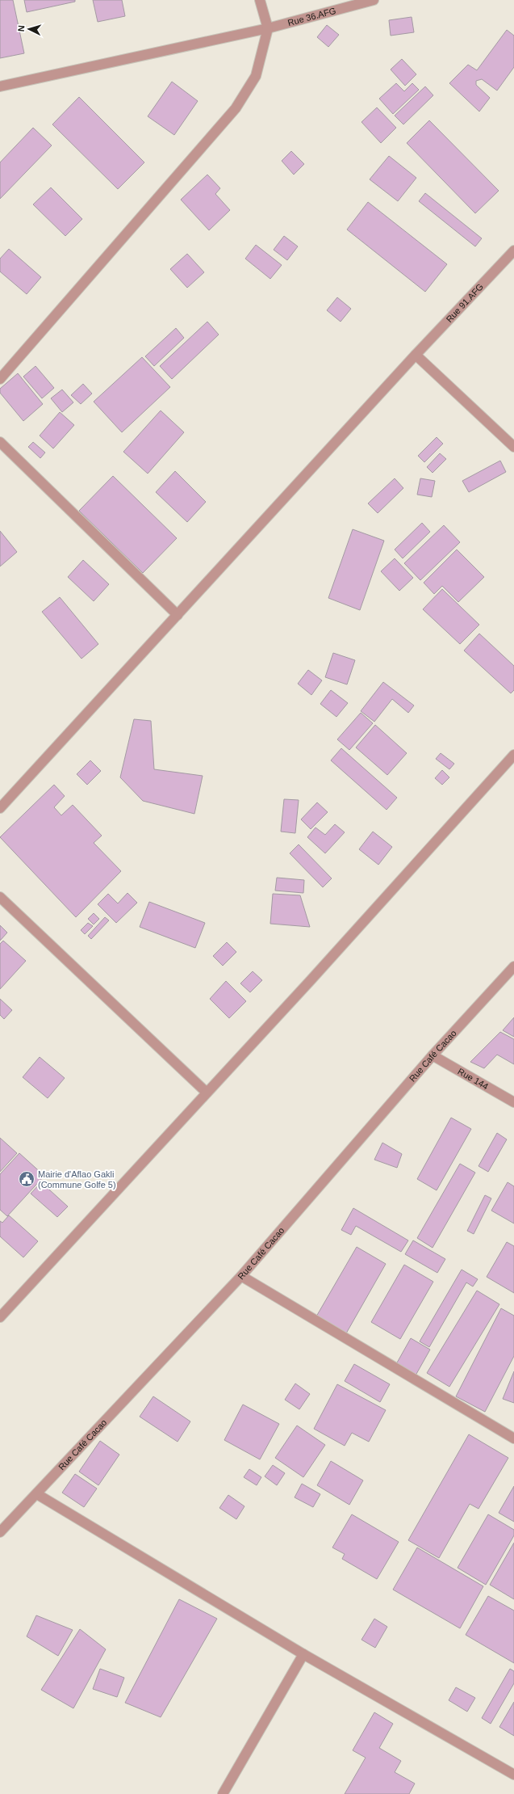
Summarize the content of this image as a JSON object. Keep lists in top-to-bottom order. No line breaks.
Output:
{"streets":{"street":["Rue 36.AFG","Rue 91.AFG","Rue Café Cacao","Rue 144"]},"crossings":[["Rue Café Cacao","Rue 144"]],"places":{"public building":["Mairie d'Aflao Gakli (Commune Golfe 5)"]},"north":"left"}
